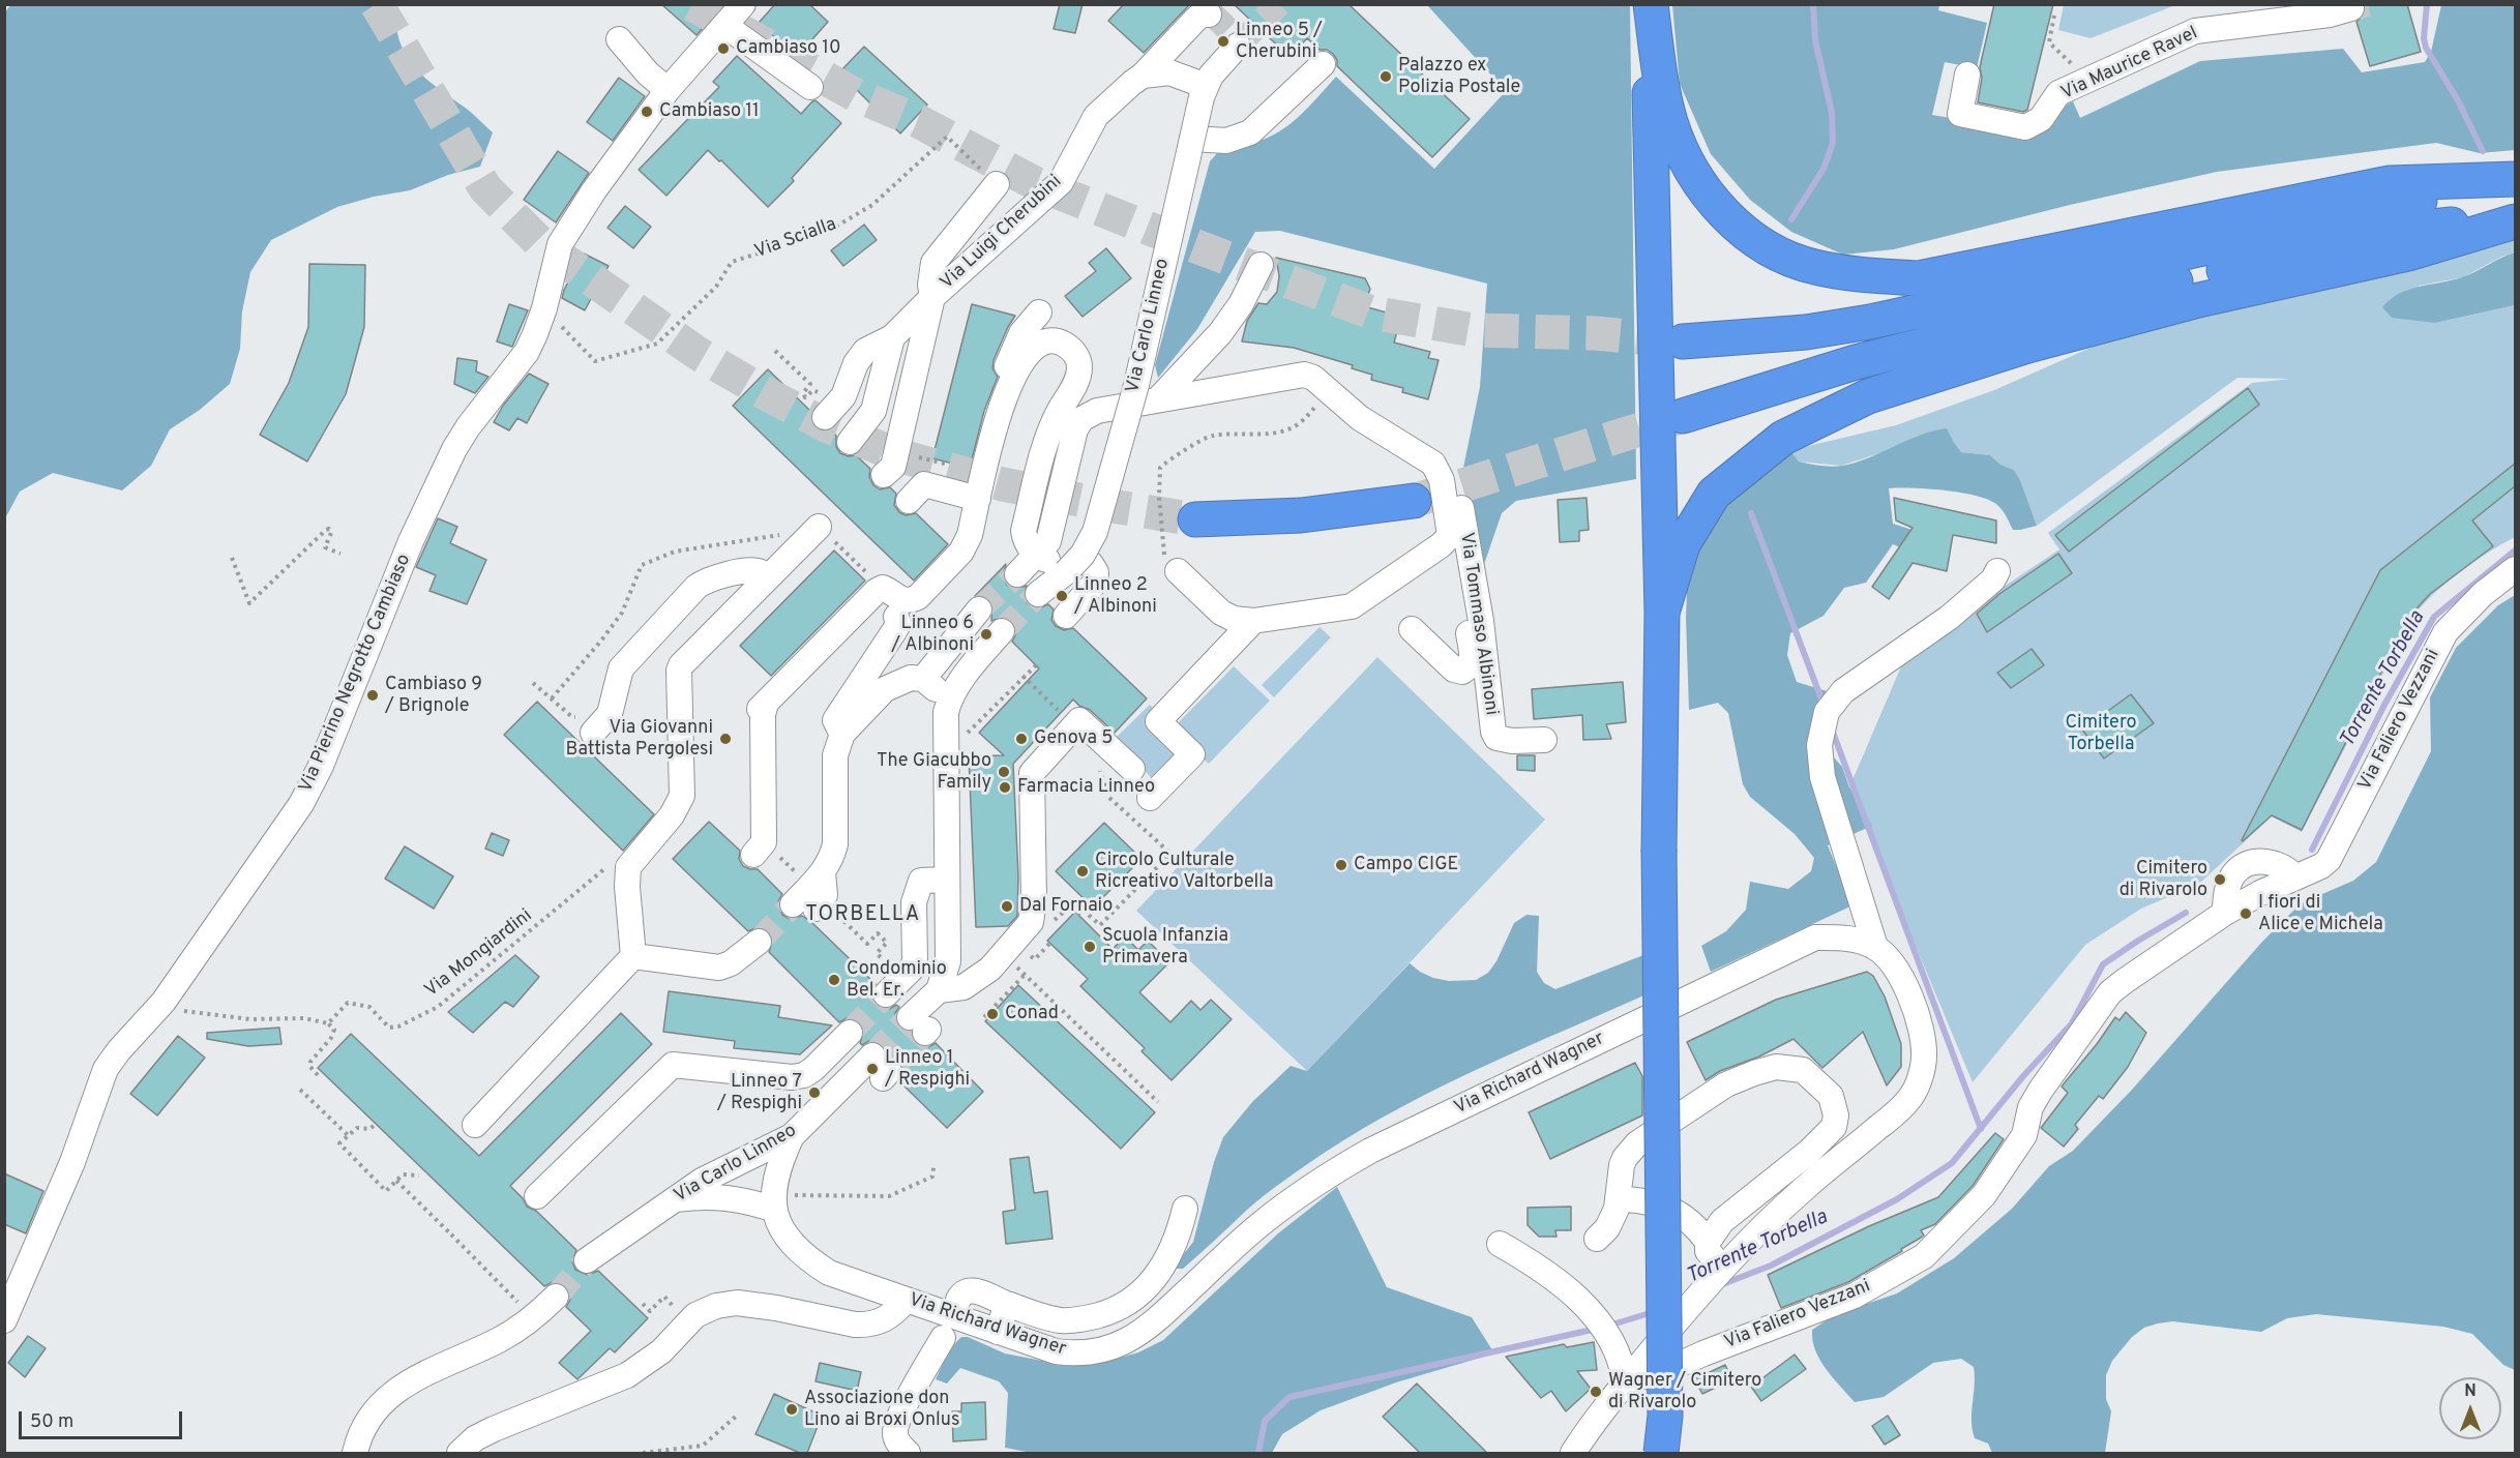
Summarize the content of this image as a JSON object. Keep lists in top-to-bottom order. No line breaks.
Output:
{"streets":{"street":["Via Maurice Ravel","Via Luigi Cherubini","Via Carlo Linneo","Via Tommaso Albinoni","Via Pierino Negrotto Cambiaso","Via Faliero Vezzani","Via Richard Wagner"],"path":["Via Scialla","Via Mongiardini"]},"crossings":[["Via Scialla","Via Pierino Negrotto Cambiaso"],["Via Carlo Linneo","Via Tommaso Albinoni"],["Via Carlo Linneo","Via Richard Wagner"]],"districts":["TORBELLA"],"water":["Torrente Torbella"],"parks":["Cimitero Torbella"],"places":["Linneo 5 / Cherubini","Cambiaso 10","Palazzo ex Polizia Postale","Cambiaso 11","Linneo 2 / Albinoni","Linneo 6 / Albinoni","Cambiaso 9 / Brignole","Via Giovanni Battista Pergolesi","Genova 5","The Giacubbo Family","Farmacia Linneo","Campo CIGE","Circolo Culturale Ricreativo Valtorbella","Cimitero di Rivarolo","Dal Fornaio","I fiori di Alice e Michela","Scuola Infanzia Primavera","Condominio Bel. Er.","Conad","Linneo 1 / Respighi","Linneo 7 / Respighi","Wagner / Cimitero di Rivarolo","Associazione don Lino ai Broxi Onlus"],"scale_bar":"50 m","north":"top"}
